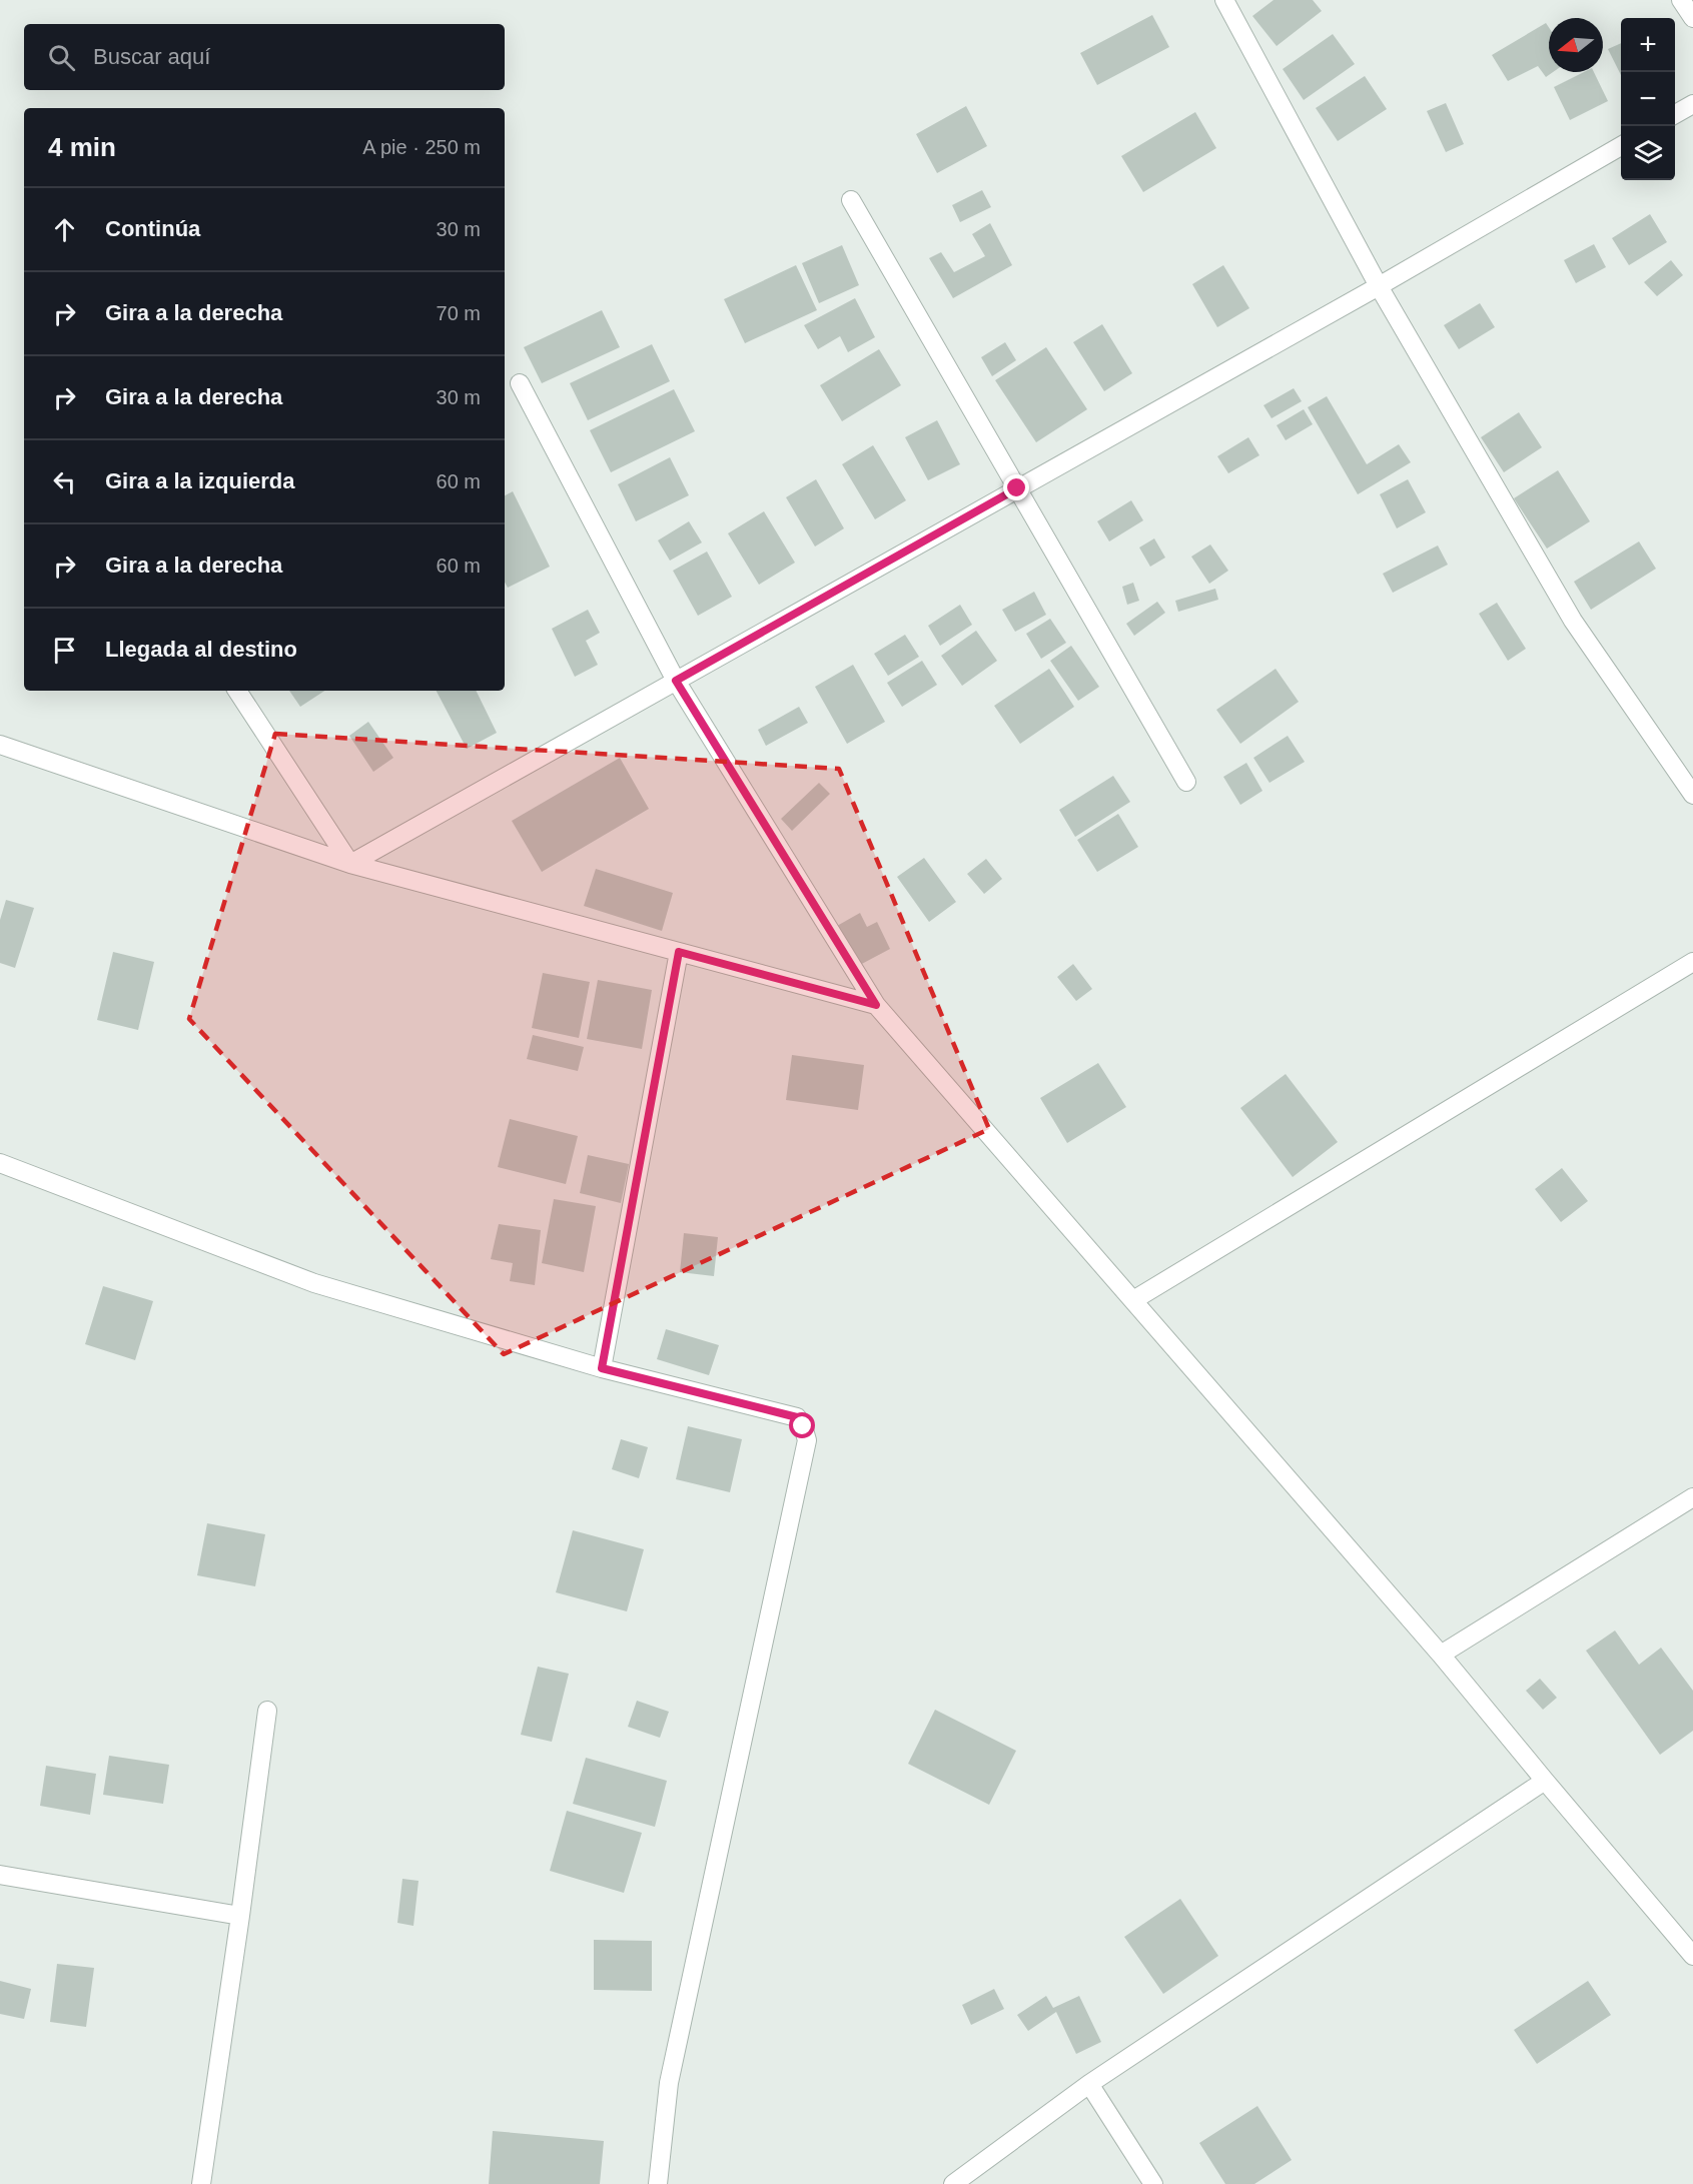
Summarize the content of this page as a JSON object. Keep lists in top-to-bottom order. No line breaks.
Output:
{"north":"left","page":{"map_buttons":["+","−"],"search":"Buscar aquí","heading":["4 min","A pie · 250 m"],"list":[["Continúa","30 m"],["Gira a la derecha","70 m"],["Gira a la derecha","30 m"],["Gira a la izquierda","60 m"],["Gira a la derecha","60 m"],"Llegada al destino"]}}
